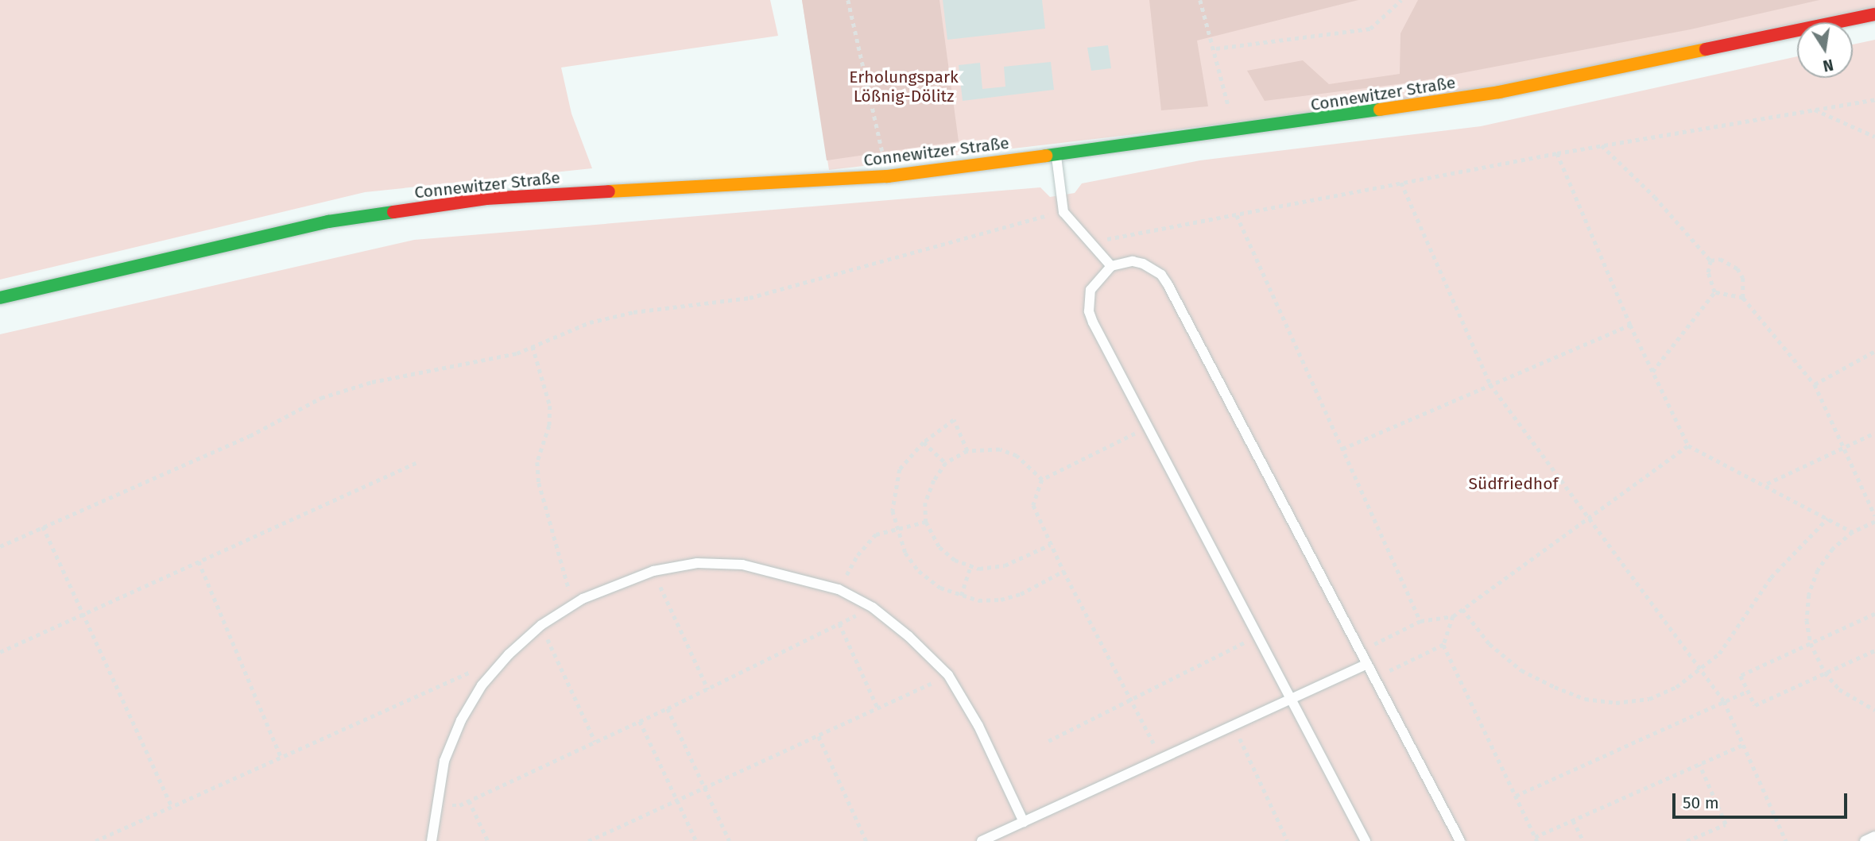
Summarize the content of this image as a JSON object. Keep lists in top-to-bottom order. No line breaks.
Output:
{"streets":{"street":["Connewitzer Straße"]},"parks":["Erholungspark Lößnig-Dölitz","Südfriedhof"],"scale_bar":"50 m","north":"bottom"}
